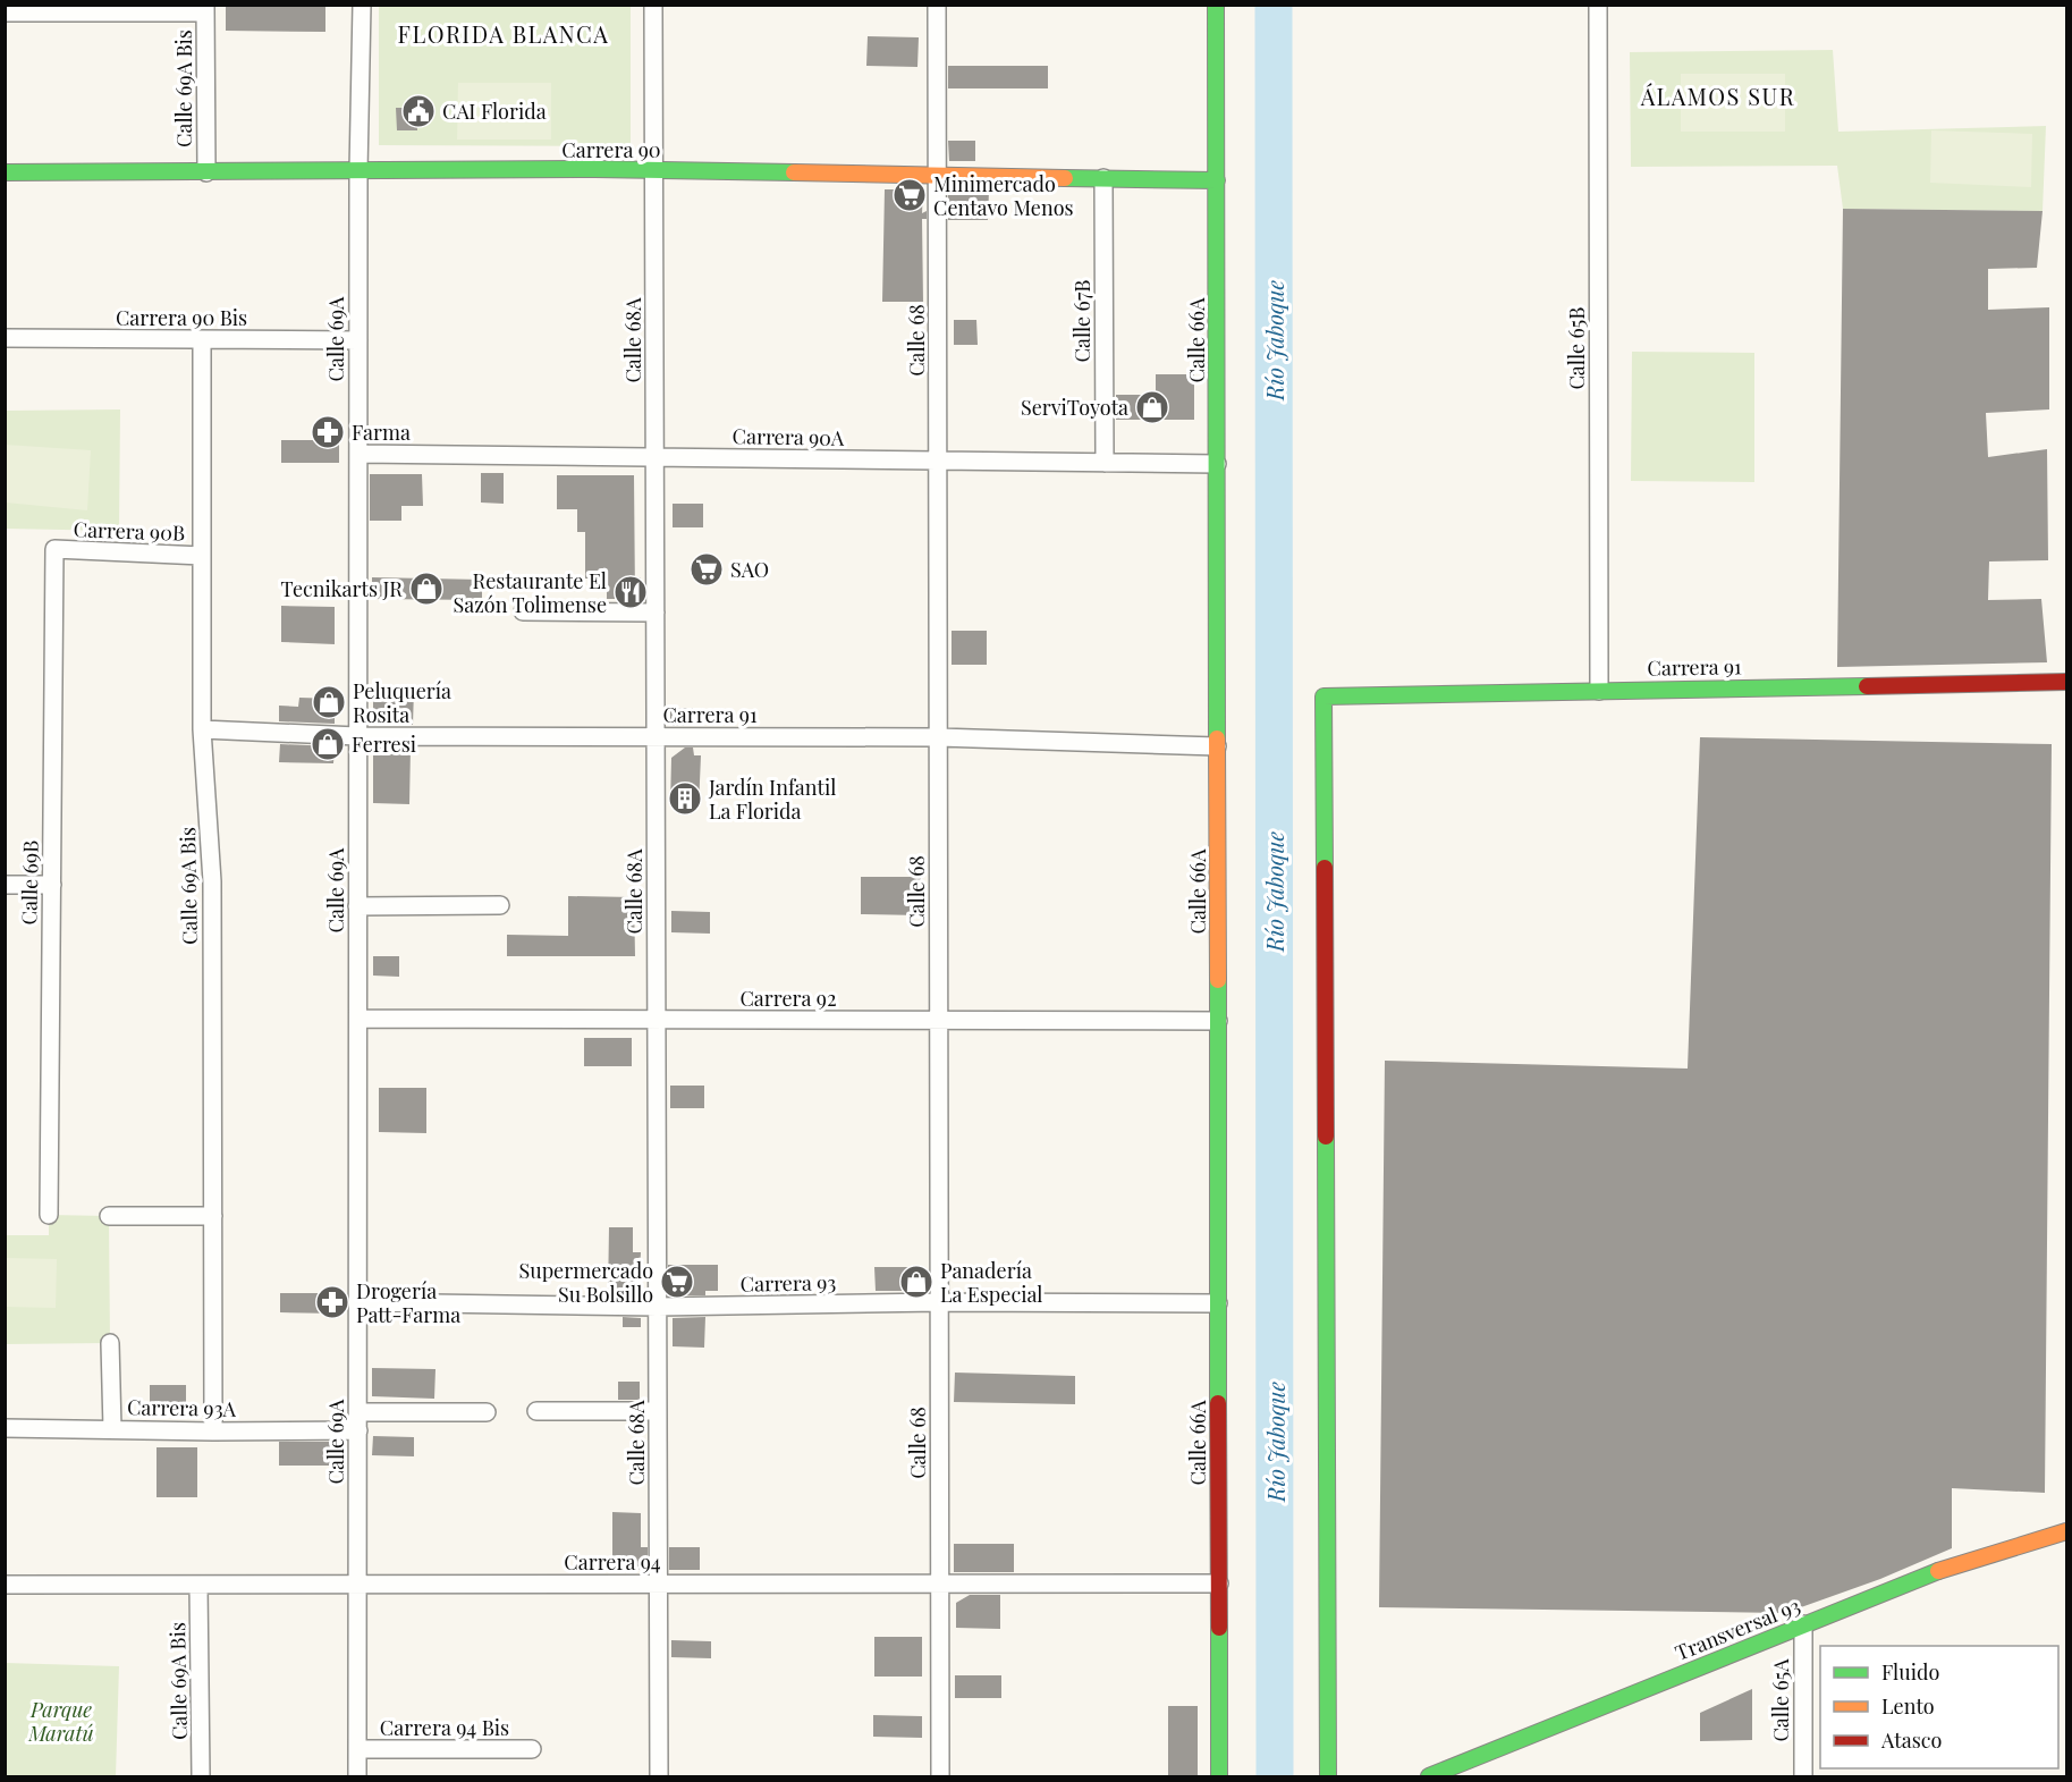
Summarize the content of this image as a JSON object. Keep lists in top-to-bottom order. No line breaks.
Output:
{"streets":{"street":["Calle 69A Bis","Carrera 90","Carrera 90 Bis","Calle 67B","Calle 69A","Calle 68A","Calle 68","Calle 66A","Calle 65B","Carrera 90A","Carrera 90B","Carrera 91","Calle 69B","Carrera 92","Carrera 93","Carrera 93A","Carrera 94","Transversal 93","Calle 65A","Carrera 94 Bis"]},"crossings":[["Calle 69A Bis","Carrera 90"],["Calle 69A Bis","Carrera 90 Bis"],["Calle 69A Bis","Carrera 90B"],["Calle 69A Bis","Carrera 91"],["Calle 69A Bis","Carrera 93A"],["Calle 69A Bis","Carrera 94"],["Carrera 90","Calle 67B"],["Carrera 90","Calle 69A"],["Carrera 90","Calle 68A"],["Carrera 90","Calle 68"],["Carrera 90","Calle 66A"],["Carrera 90 Bis","Calle 69A"],["Calle 67B","Carrera 90A"],["Calle 69A","Carrera 90A"],["Calle 69A","Carrera 91"],["Calle 69A","Carrera 92"],["Calle 69A","Carrera 93"],["Calle 69A","Carrera 93A"],["Calle 69A","Carrera 94"],["Calle 69A","Carrera 94 Bis"],["Calle 68A","Carrera 90A"],["Calle 68A","Carrera 91"],["Calle 68A","Carrera 92"],["Calle 68A","Carrera 93"],["Calle 68A","Carrera 94"],["Calle 68","Carrera 90A"],["Calle 68","Carrera 91"],["Calle 68","Carrera 92"],["Calle 68","Carrera 93"],["Calle 68","Carrera 94"],["Calle 66A","Carrera 90A"],["Calle 66A","Carrera 91"],["Calle 66A","Carrera 92"],["Calle 66A","Carrera 93"],["Calle 66A","Carrera 94"],["Calle 65B","Carrera 91"],["Carrera 90B","Calle 69B"],["Transversal 93","Calle 65A"]],"districts":["FLORIDA BLANCA","ÁLAMOS SUR"],"water":["Río Jaboque"],"parks":["Parque Maratú"],"places":{"public building":["CAI Florida"],"supermarket":["Minimercado Centavo Menos","SAO","Supermercado Su Bolsillo"],"shop":["ServiToyota","Tecnikarts JR","Peluquería Rosita","Ferresi","Panadería La Especial"],"pharmacy":["Farma","Drogería Patt-Farma"],"restaurant":["Restaurante El Sazón Tolimense"],"building":["Jardín Infantil La Florida"]},"legend":["Fluido","Lento","Atasco"]}
